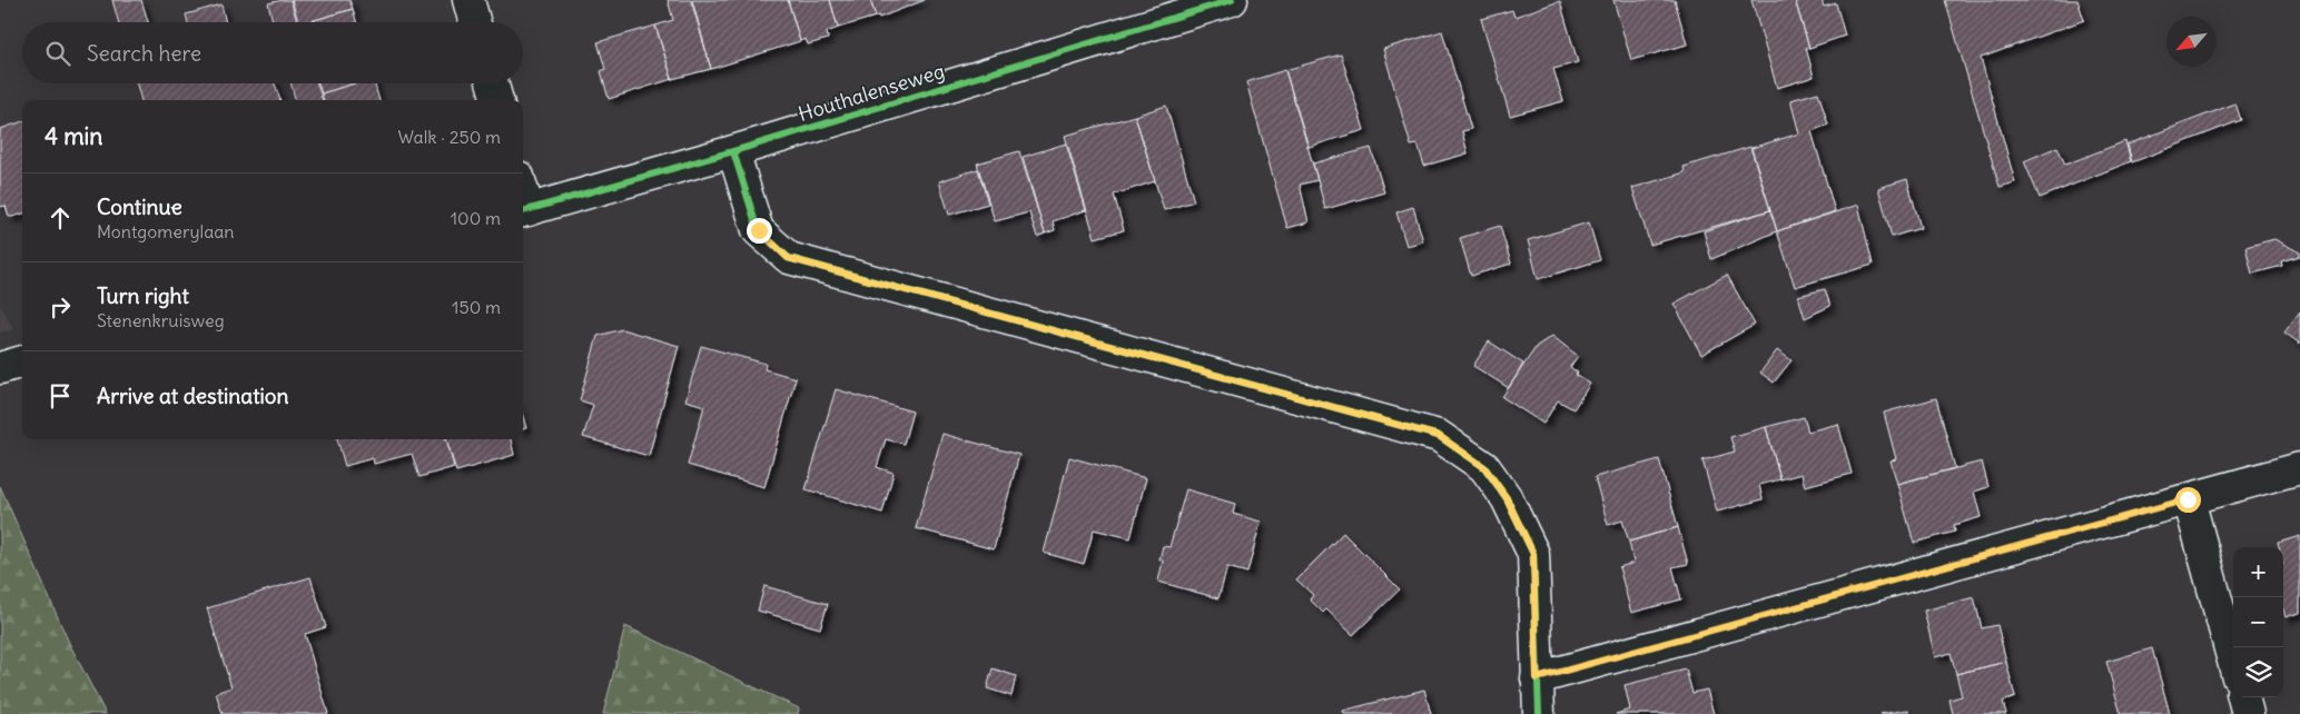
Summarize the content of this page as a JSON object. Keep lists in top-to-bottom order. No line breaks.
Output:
{"streets":{"street":["Houthalenseweg"]},"north":"bottom left","page":{"search":"Search here","heading":["4 min","Walk · 250 m"],"list":[["Continue","Montgomerylaan","100 m"],["Turn right","Stenenkruisweg","150 m"],"Arrive at destination"],"map_buttons":["+","−"]}}
